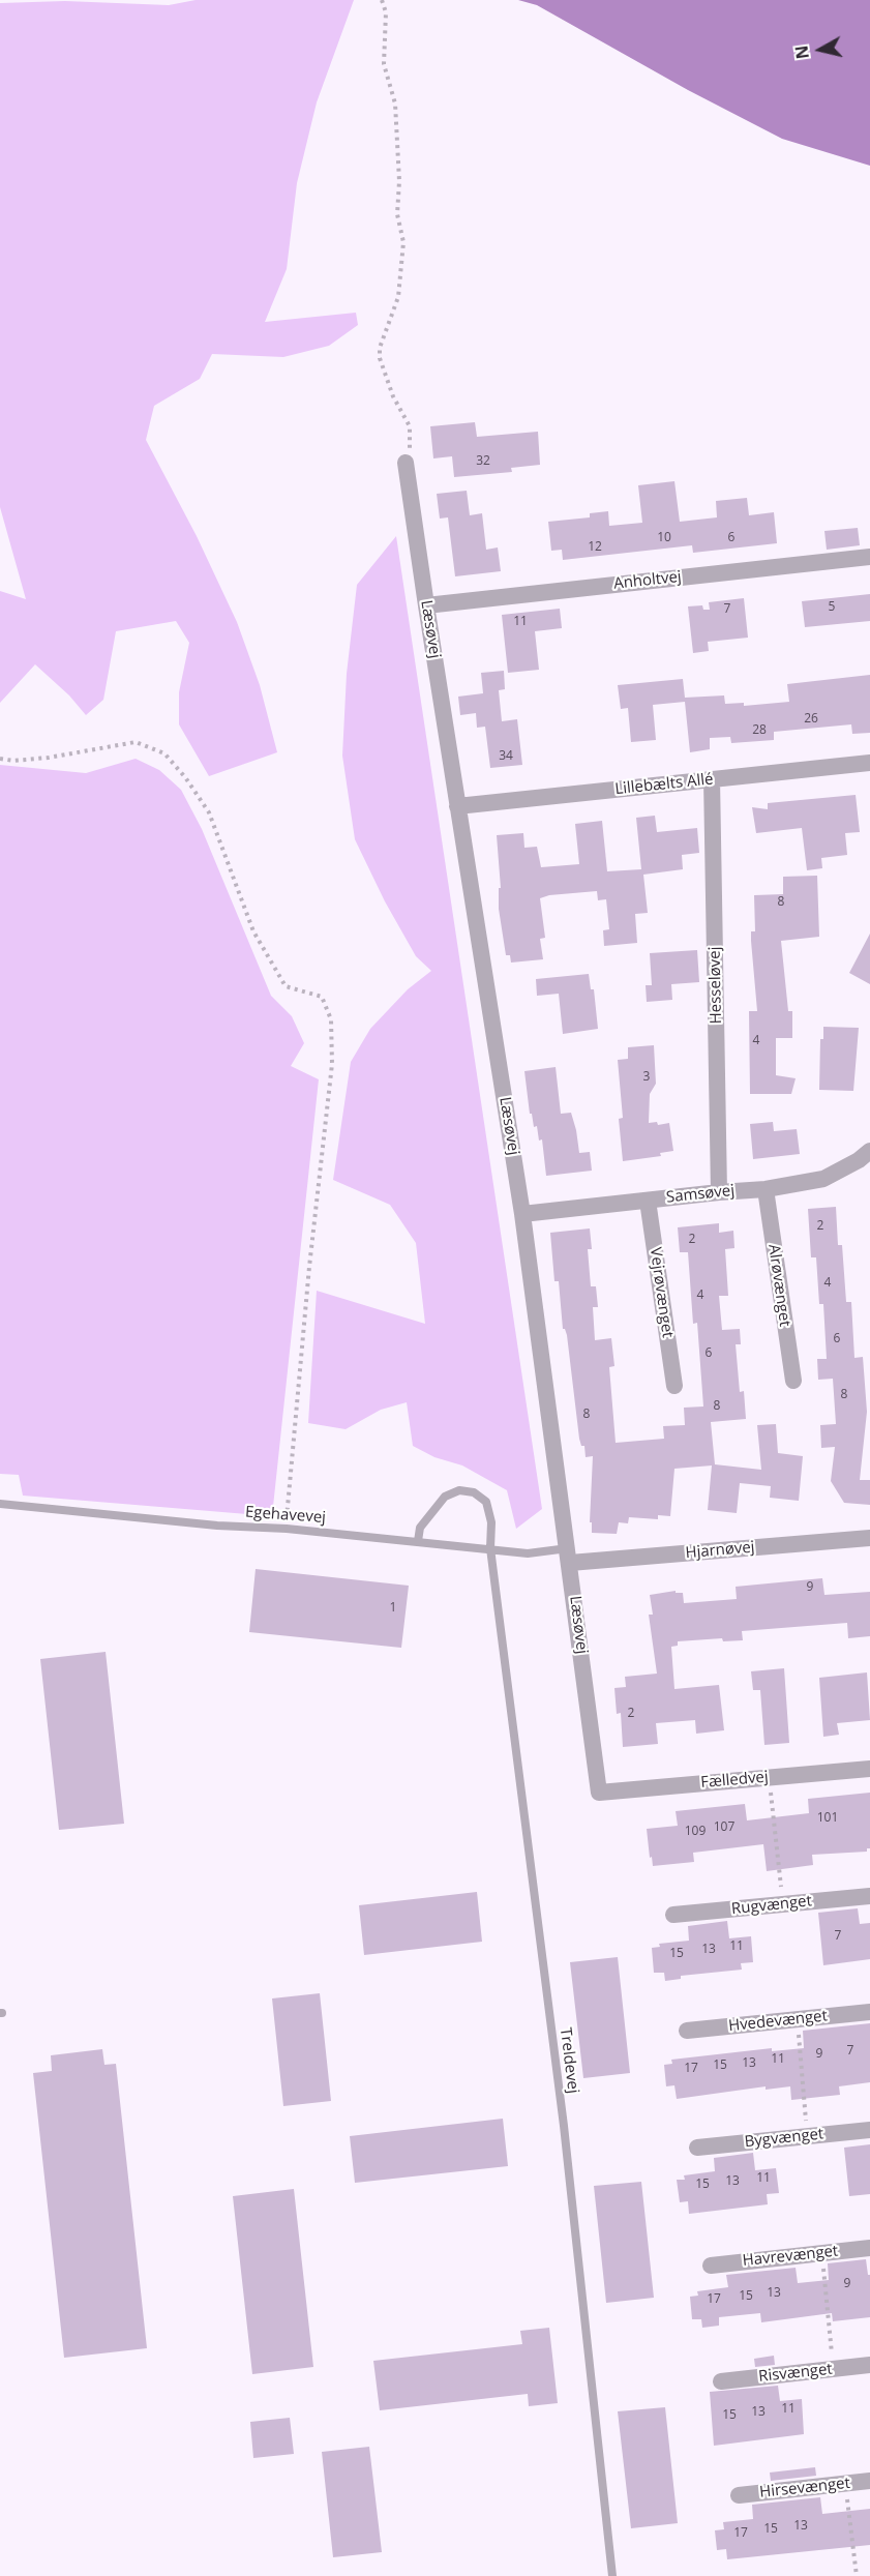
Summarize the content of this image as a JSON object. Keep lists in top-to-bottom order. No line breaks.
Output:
{"streets":{"street":["Anholtvej","Læsøvej","Lillebælts Allé","Hesseløvej","Samsøvej","Alrøvænget","Vejrøvænget","Hjarnøvej","Fælledvej","Rugvænget","Hvedevænget","Bygvænget","Havrevænget","Risvænget","Hirsevænget"],"lane":["Egehavevej","Treldevej"]},"crossings":[["Anholtvej","Læsøvej"],["Læsøvej","Lillebælts Allé"],["Læsøvej","Samsøvej"],["Læsøvej","Egehavevej"],["Læsøvej","Hjarnøvej"],["Læsøvej","Fælledvej"],["Lillebælts Allé","Hesseløvej"],["Hesseløvej","Samsøvej"],["Samsøvej","Alrøvænget"],["Samsøvej","Vejrøvænget"],["Egehavevej","Hjarnøvej"],["Egehavevej","Treldevej"]],"house_numbers":["32","10","6","12","5","7","11","26","28","34","8","4","3","2","2","4","4","6","6","8","8","8","9","1","2","101","107","109","7","11","13","15","7","9","11","13","15","17","11","13","15","9","13","15","17","11","13","15","13","15","17"],"north":"left"}
